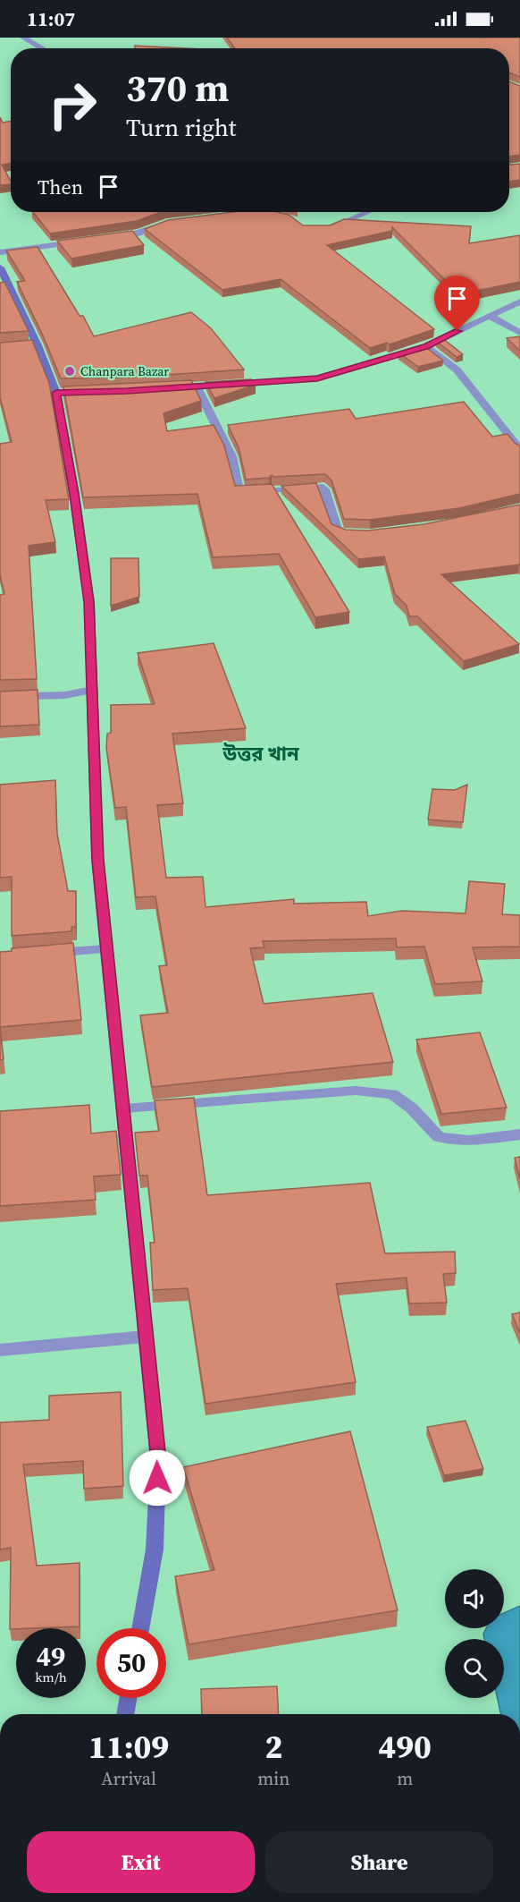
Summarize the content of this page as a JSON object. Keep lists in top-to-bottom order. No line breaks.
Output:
{"districts":["উত্তর খান"],"places":["Chanpara Bazar"],"page":{"status":"11:07","turn":["370 m","Turn right"],"then":"Then","speed":"49 km/h","limit":"50","eta":["11:09","Arrival","2","min","490","m"],"buttons":["Exit","Share"]}}
